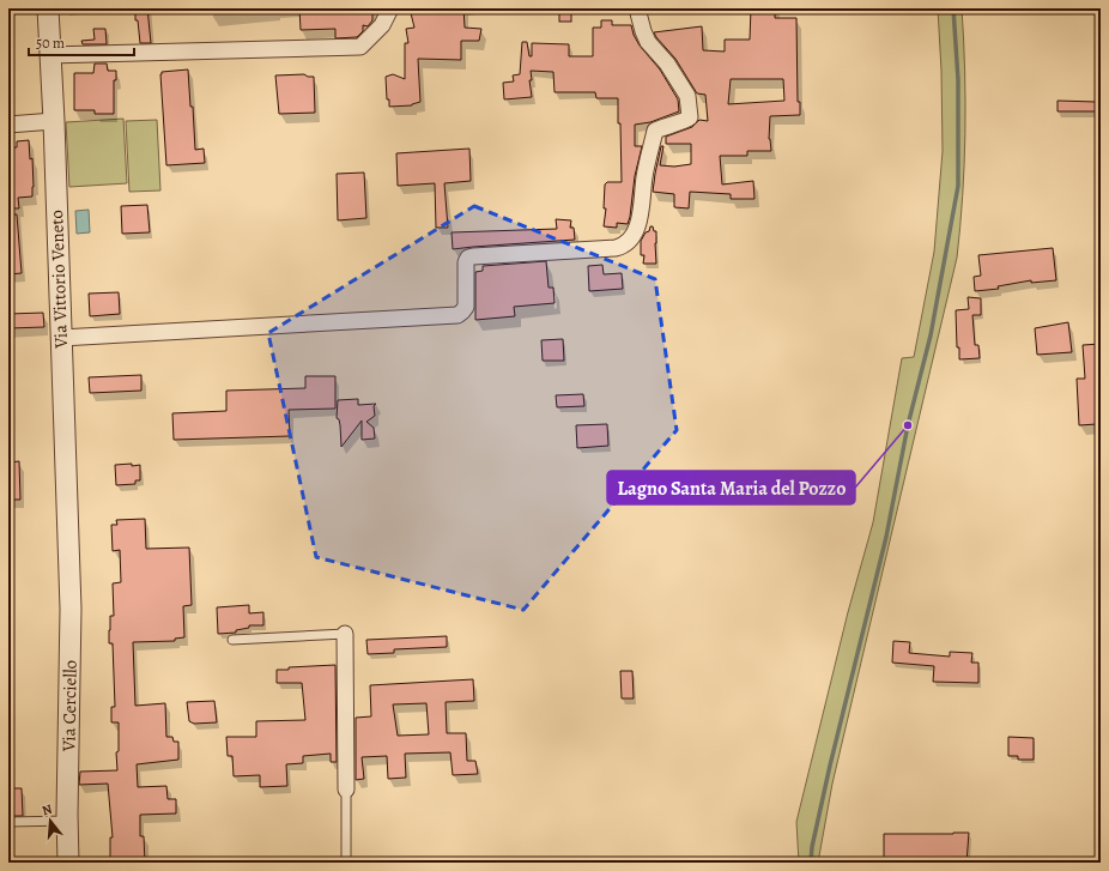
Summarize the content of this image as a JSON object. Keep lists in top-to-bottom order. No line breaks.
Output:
{"streets":{"street":["Via Vittorio Veneto","Via Cerciello"]},"crossings":[["Via Vittorio Veneto","Via Cerciello"]],"places":["Lagno Santa Maria del Pozzo"],"scale_bar":"50 m","north":"top"}
